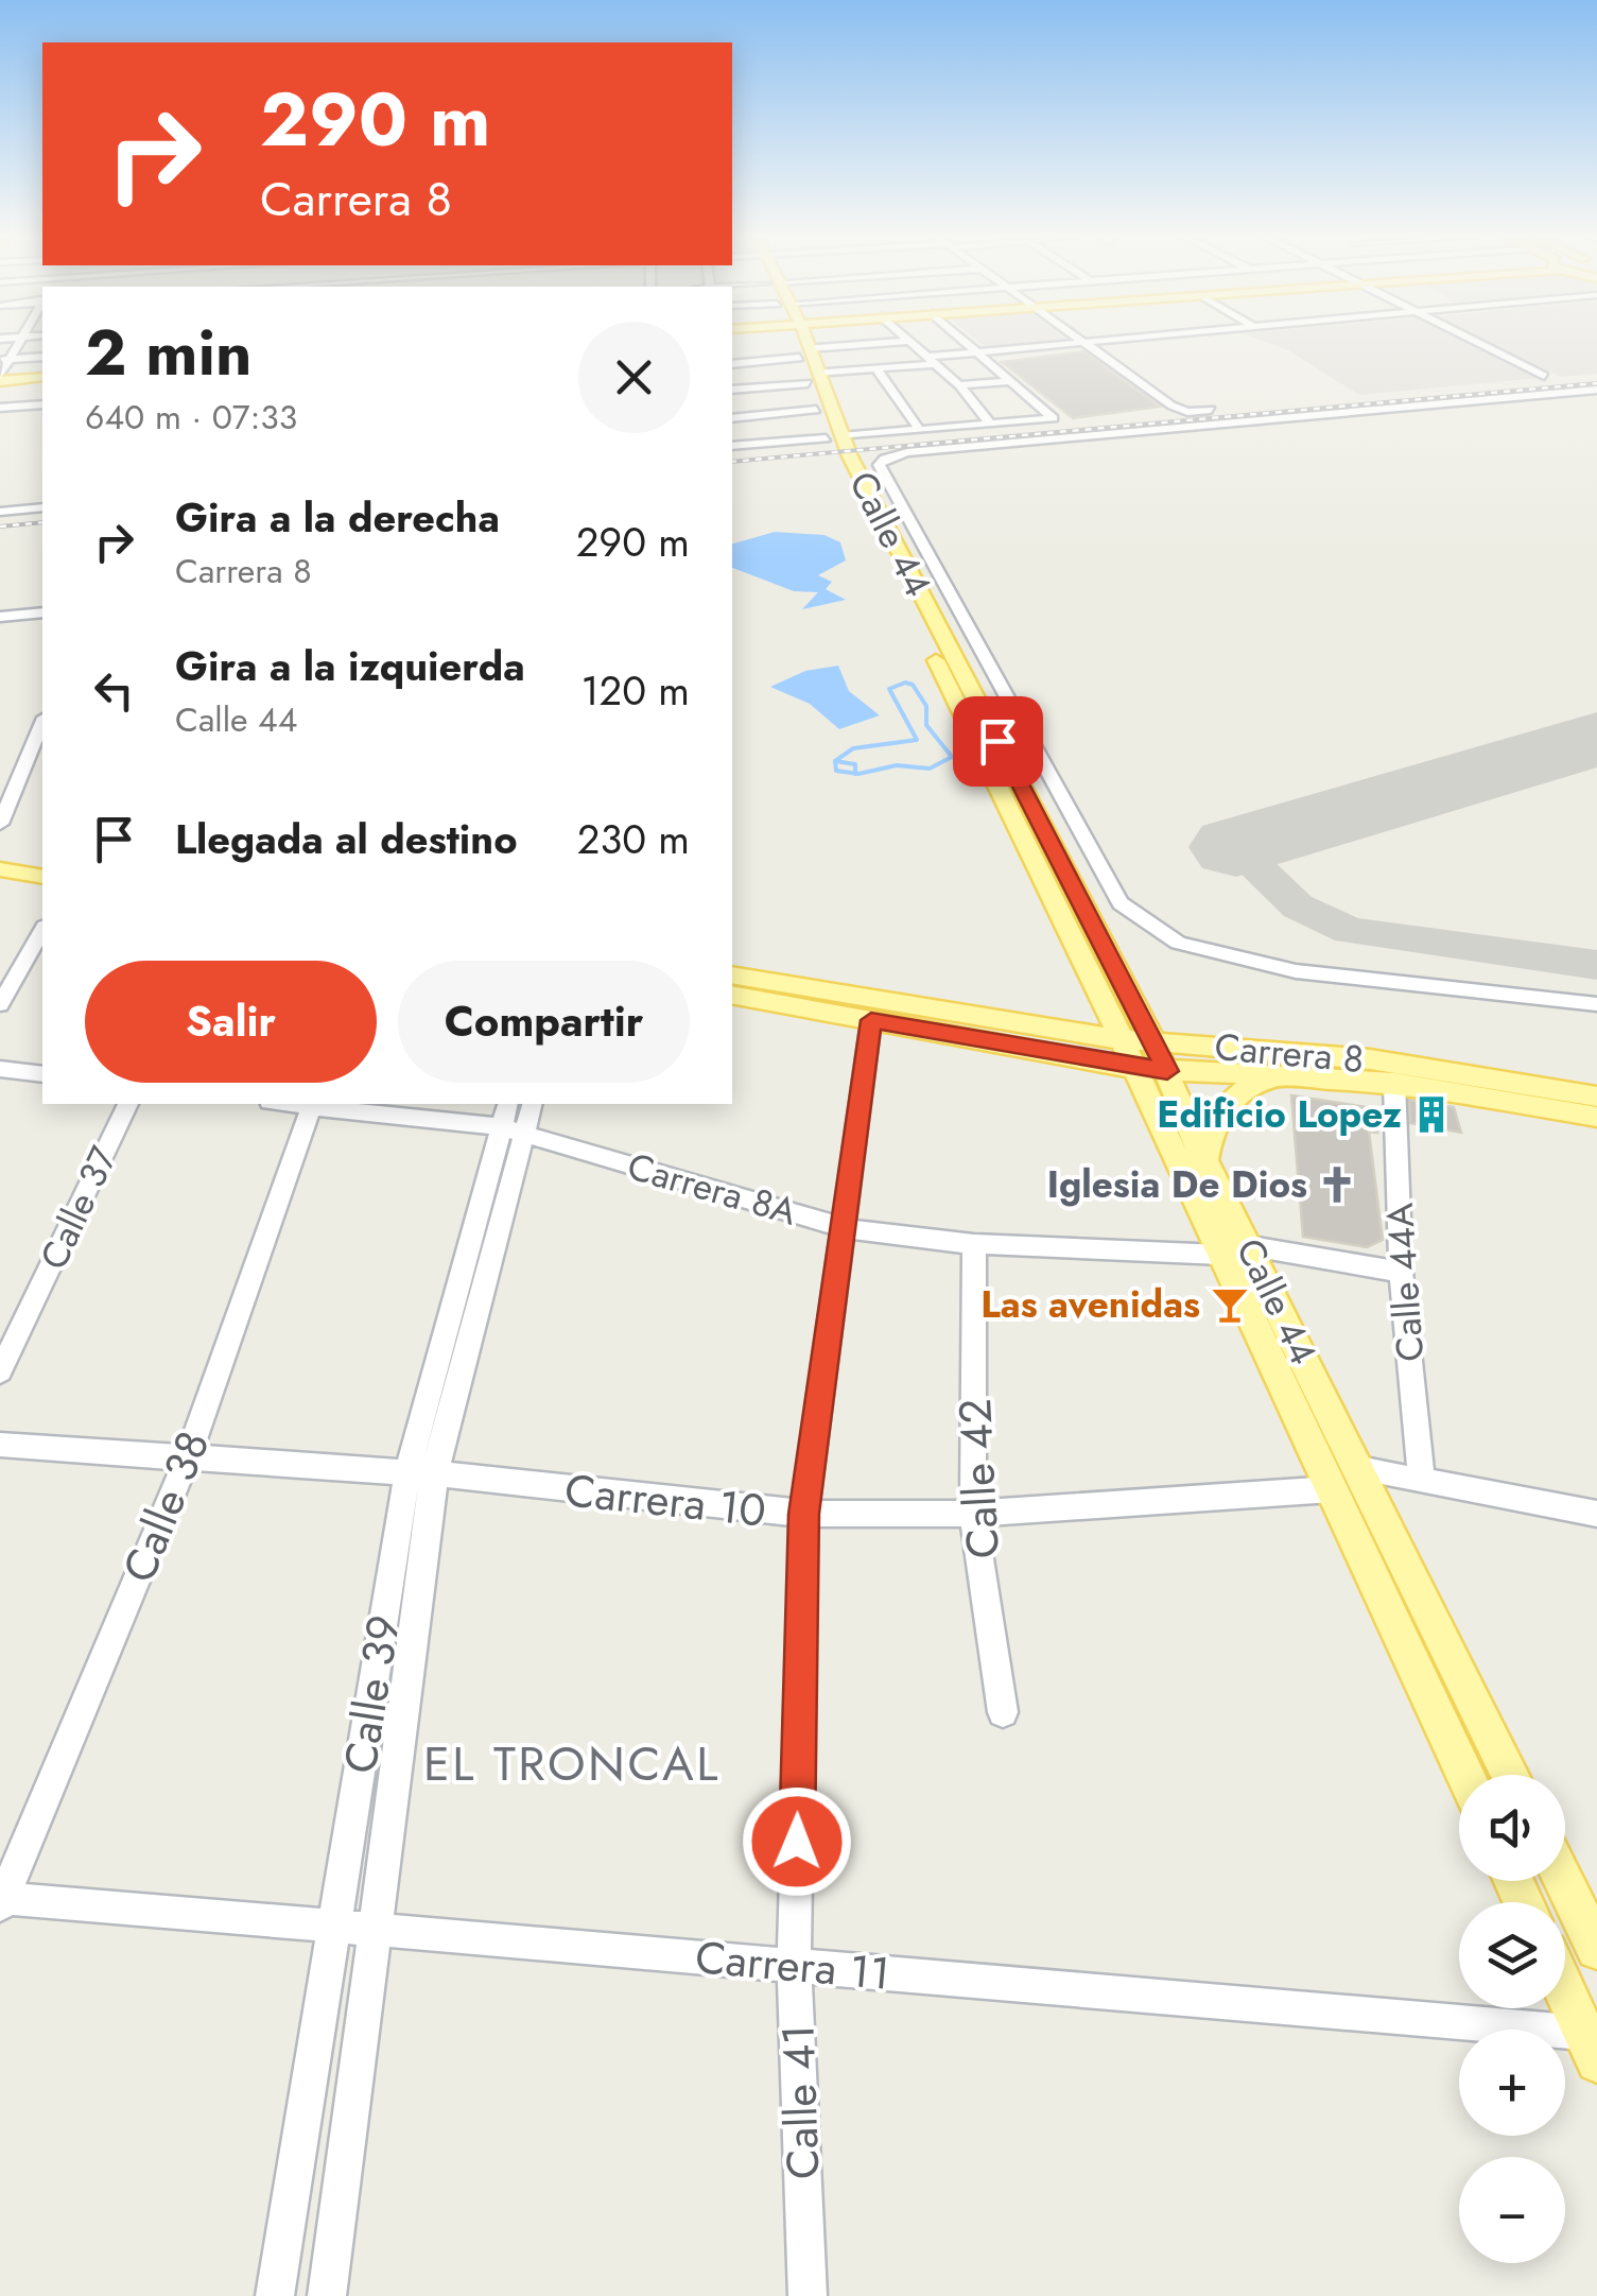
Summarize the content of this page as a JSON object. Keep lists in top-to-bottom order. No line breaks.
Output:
{"streets":{"main road":["Calle 44","Carrera 8"],"street":["Carrera 8A","Calle 37","Calle 44A","Calle 42","Carrera 10","Calle 38","Calle 39","Carrera 11","Calle 41"]},"crossings":[["Calle 44","Carrera 8"],["Calle 44","Carrera 8A"],["Calle 44","Carrera 10"],["Carrera 8","Calle 44A"],["Carrera 8","Calle 41"],["Carrera 8A","Calle 44A"],["Carrera 8A","Calle 42"],["Carrera 8A","Calle 38"],["Carrera 8A","Calle 39"],["Carrera 8A","Calle 41"],["Calle 42","Carrera 10"],["Carrera 10","Calle 38"],["Carrera 10","Calle 39"],["Carrera 10","Calle 41"],["Calle 38","Carrera 11"],["Calle 39","Carrera 11"],["Carrera 11","Calle 41"]],"districts":["EL TRONCAL"],"places":{"building":["Edificio Lopez"],"church":["Iglesia De Dios"],"bar":["Las avenidas"]},"page":{"turn":["290 m","Carrera 8"],"heading":["2 min","640 m · 07:33"],"list":[{"name":"Gira a la derecha","note":"Carrera 8","value":"290 m"},{"name":"Gira a la izquierda","note":"Calle 44","value":"120 m"},{"name":"Llegada al destino","value":"230 m"}],"buttons":["Salir","Compartir"],"map_buttons":["+","−"]}}
